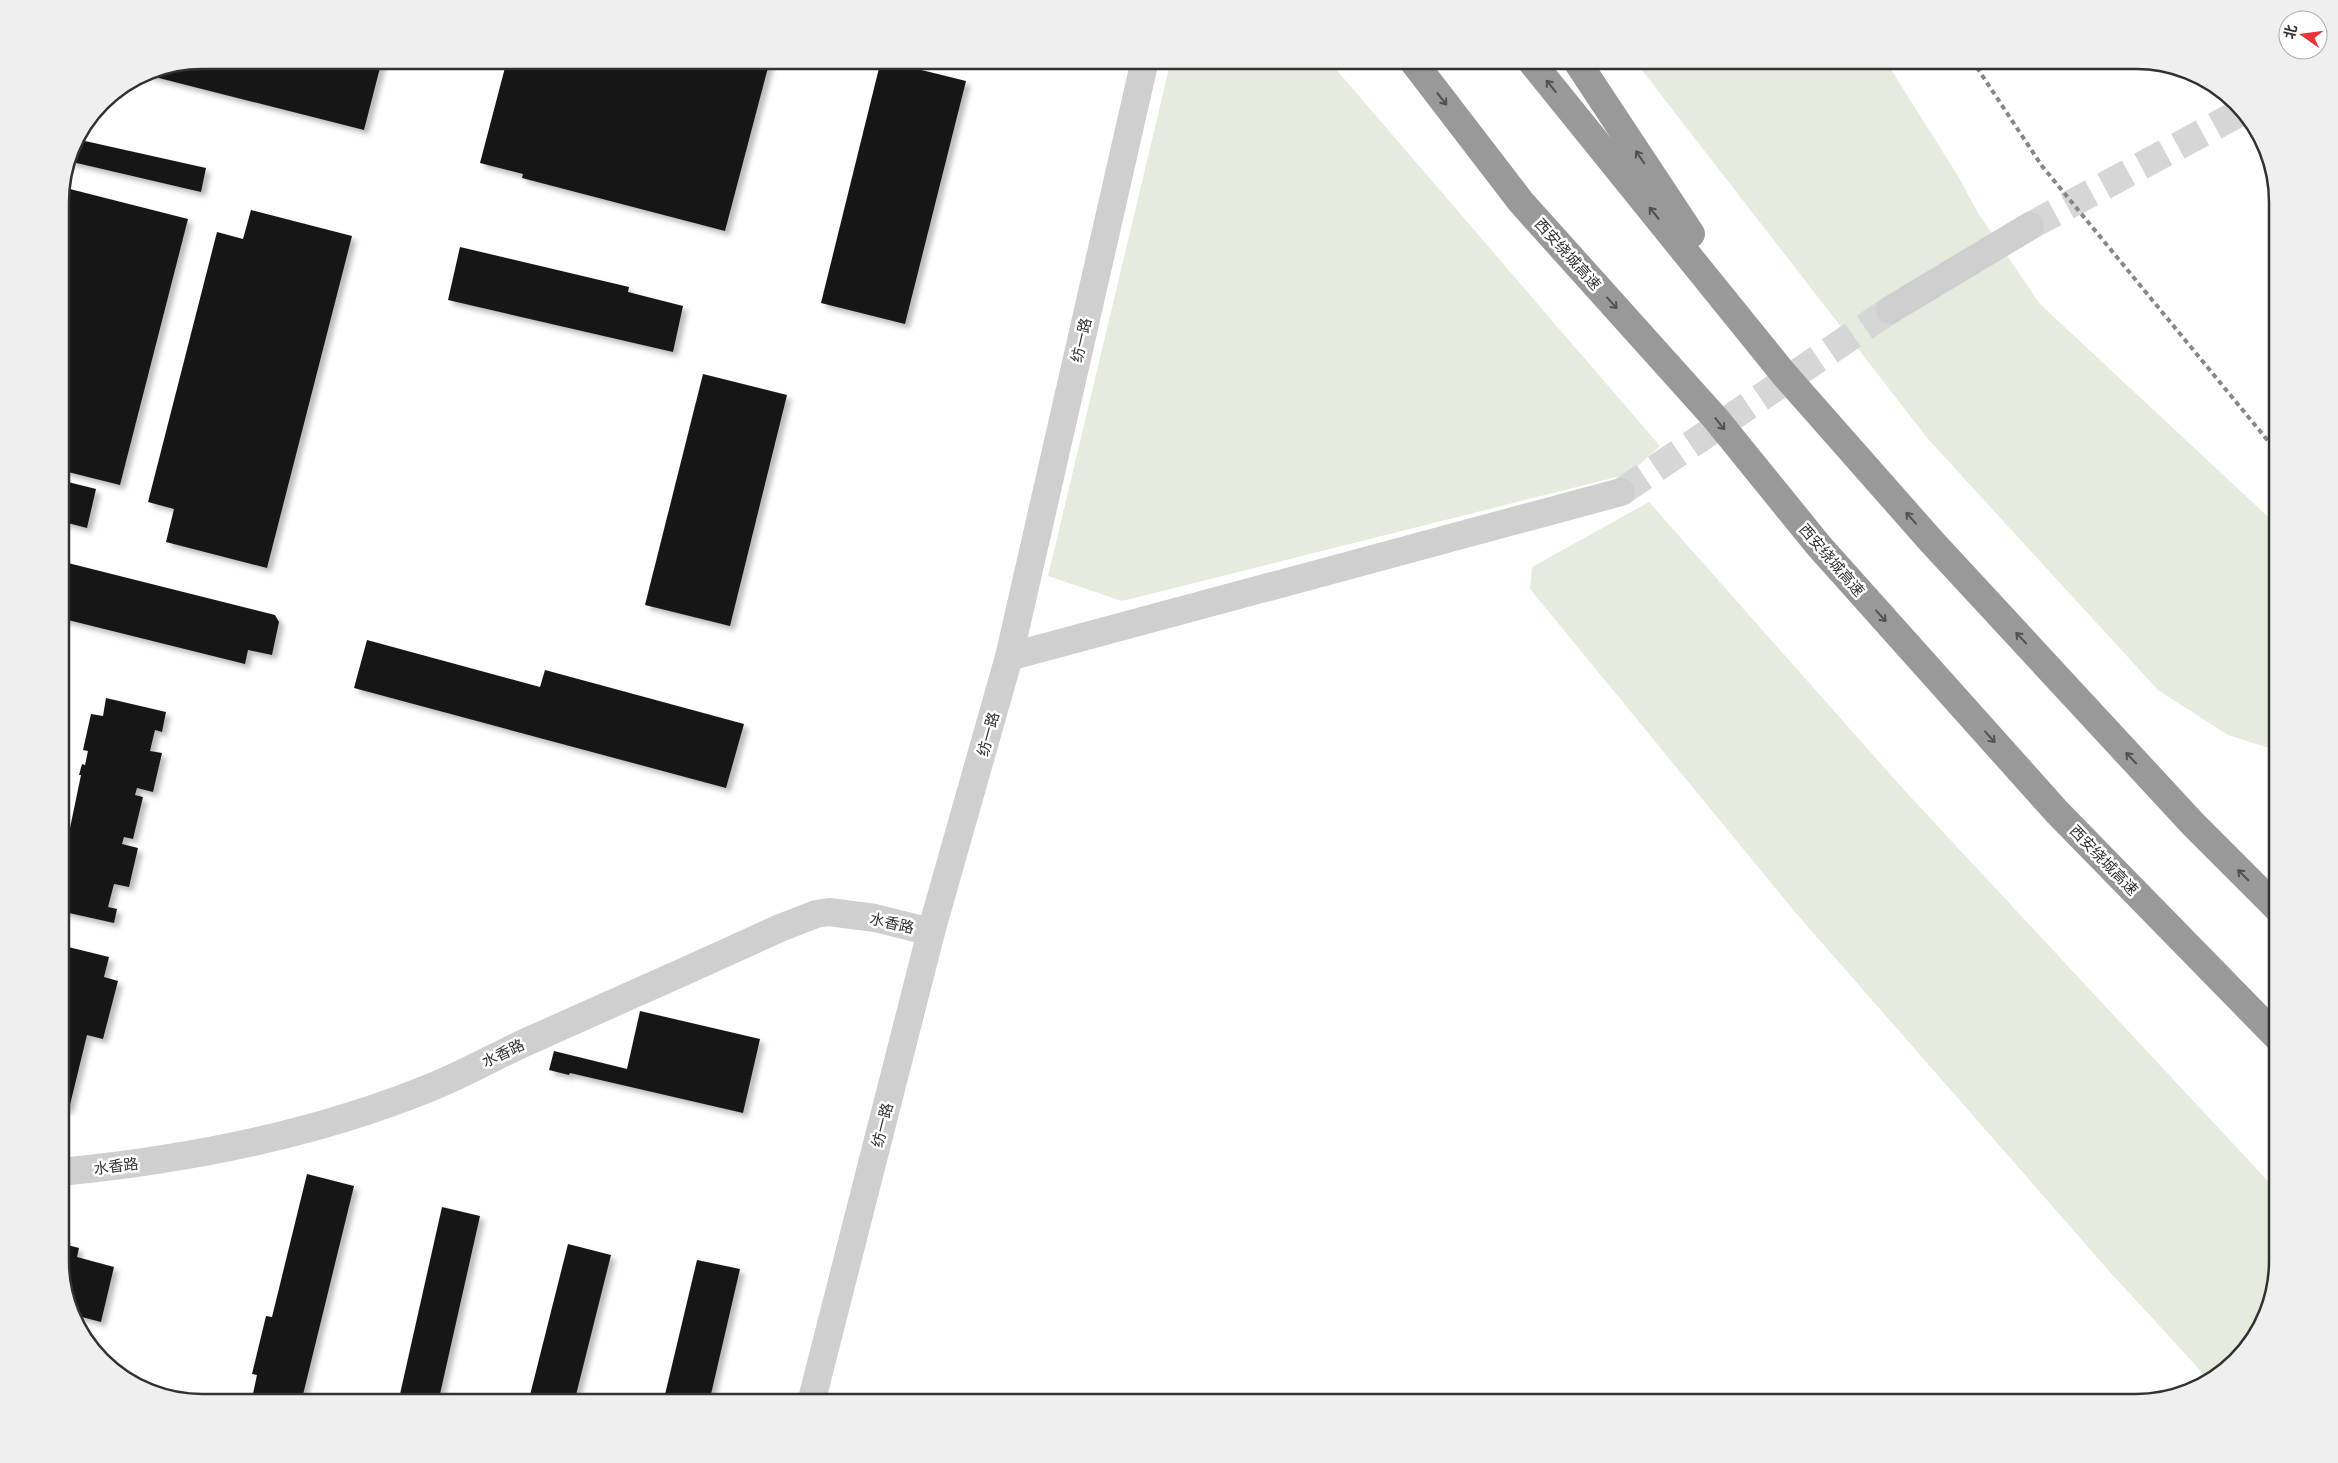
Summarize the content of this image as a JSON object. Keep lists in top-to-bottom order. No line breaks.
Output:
{"streets":{"highway":["西安绕城高速"],"street":["纺一路","水香路"]},"crossings":[["纺一路","水香路"]],"north":"left"}
